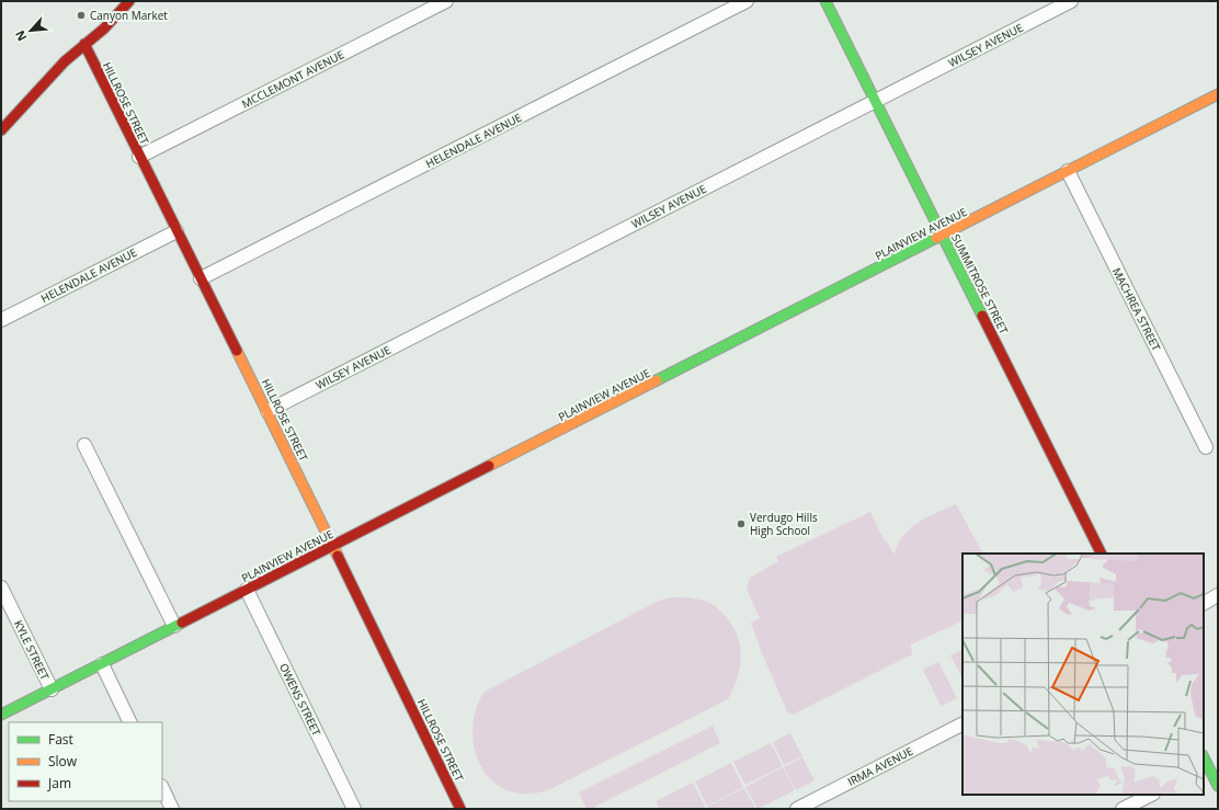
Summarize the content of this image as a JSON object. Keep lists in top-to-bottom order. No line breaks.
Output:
{"streets":{"street":["WILSEY AVENUE","MCCLEMONT AVENUE","HILLROSE STREET","HELENDALE AVENUE","PLAINVIEW AVENUE","SUMMITROSE STREET","MACHREA STREET","KYLE STREET","OWENS STREET","IRMA AVENUE"]},"crossings":[["WILSEY AVENUE","HILLROSE STREET"],["WILSEY AVENUE","SUMMITROSE STREET"],["MCCLEMONT AVENUE","HILLROSE STREET"],["HILLROSE STREET","HELENDALE AVENUE"],["HILLROSE STREET","PLAINVIEW AVENUE"],["PLAINVIEW AVENUE","SUMMITROSE STREET"],["PLAINVIEW AVENUE","MACHREA STREET"],["PLAINVIEW AVENUE","KYLE STREET"],["PLAINVIEW AVENUE","OWENS STREET"]],"places":["Canyon Market","Verdugo Hills High School"],"legend":["Fast","Slow","Jam"],"north":"bottom left"}
